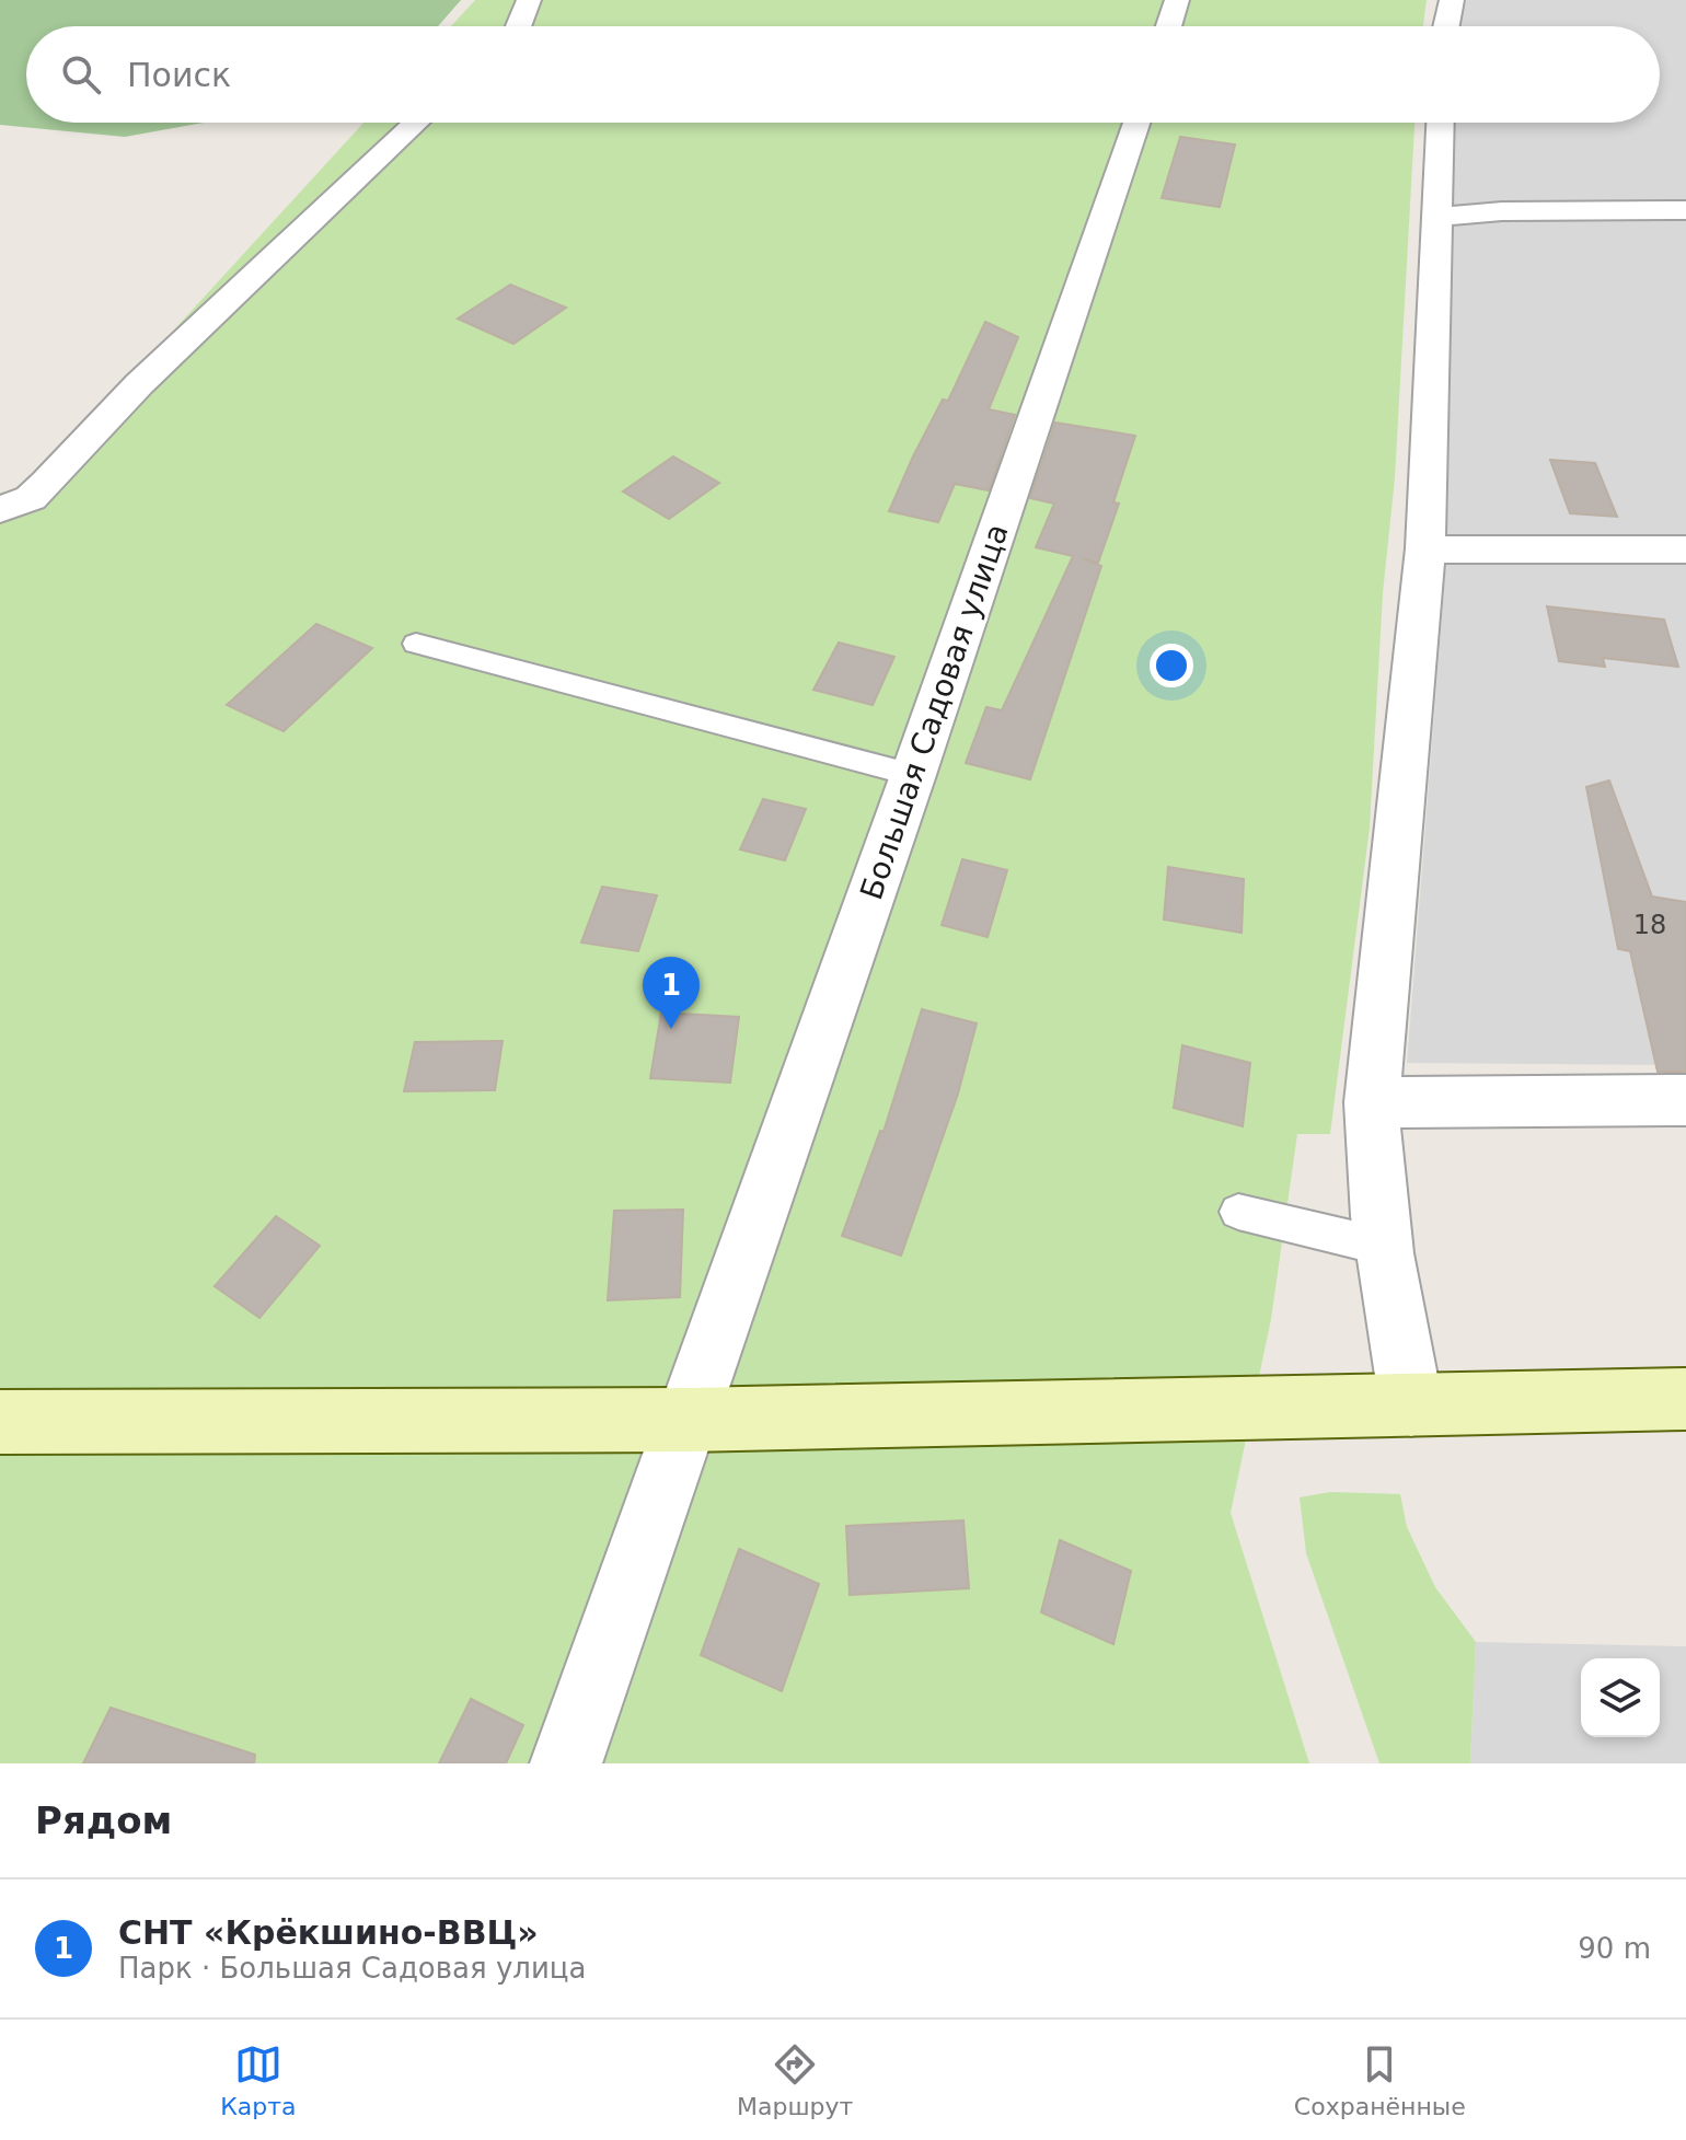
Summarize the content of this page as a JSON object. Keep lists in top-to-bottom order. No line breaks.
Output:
{"streets":{"street":["Большая Садовая улица"]},"house_numbers":["18"],"page":{"search":"Поиск","pins":"1","heading":"Рядом","list":[{"mark":"1","name":"СНТ «Крёкшино-ВВЦ»","note":"Парк · Большая Садовая улица","value":"90 m"}],"nav":["Карта","Маршрут","Сохранённые"]}}
